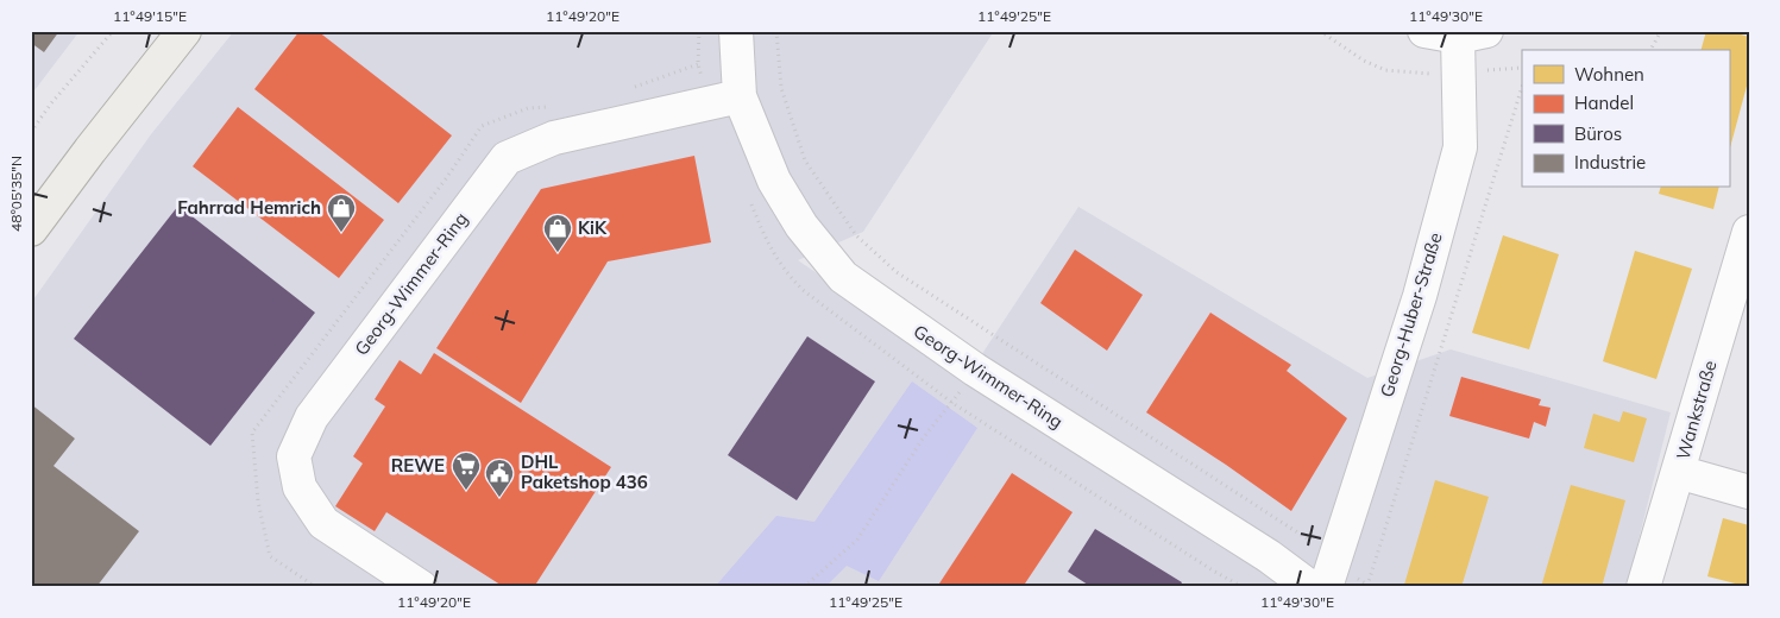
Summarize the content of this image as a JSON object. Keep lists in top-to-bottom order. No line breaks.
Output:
{"streets":{"street":["Georg-Wimmer-Ring","Georg-Huber-Straße","Wankstraße"]},"places":{"shop":["Fahrrad Hemrich","KiK"],"supermarket":["REWE"],"public building":["DHL Paketshop 436"]},"legend":["Wohnen","Handel","Büros","Industrie"],"coordinates":["11°49'15\"E","11°49'20\"E","11°49'25\"E","11°49'30\"E","48°05'35\"N"]}
